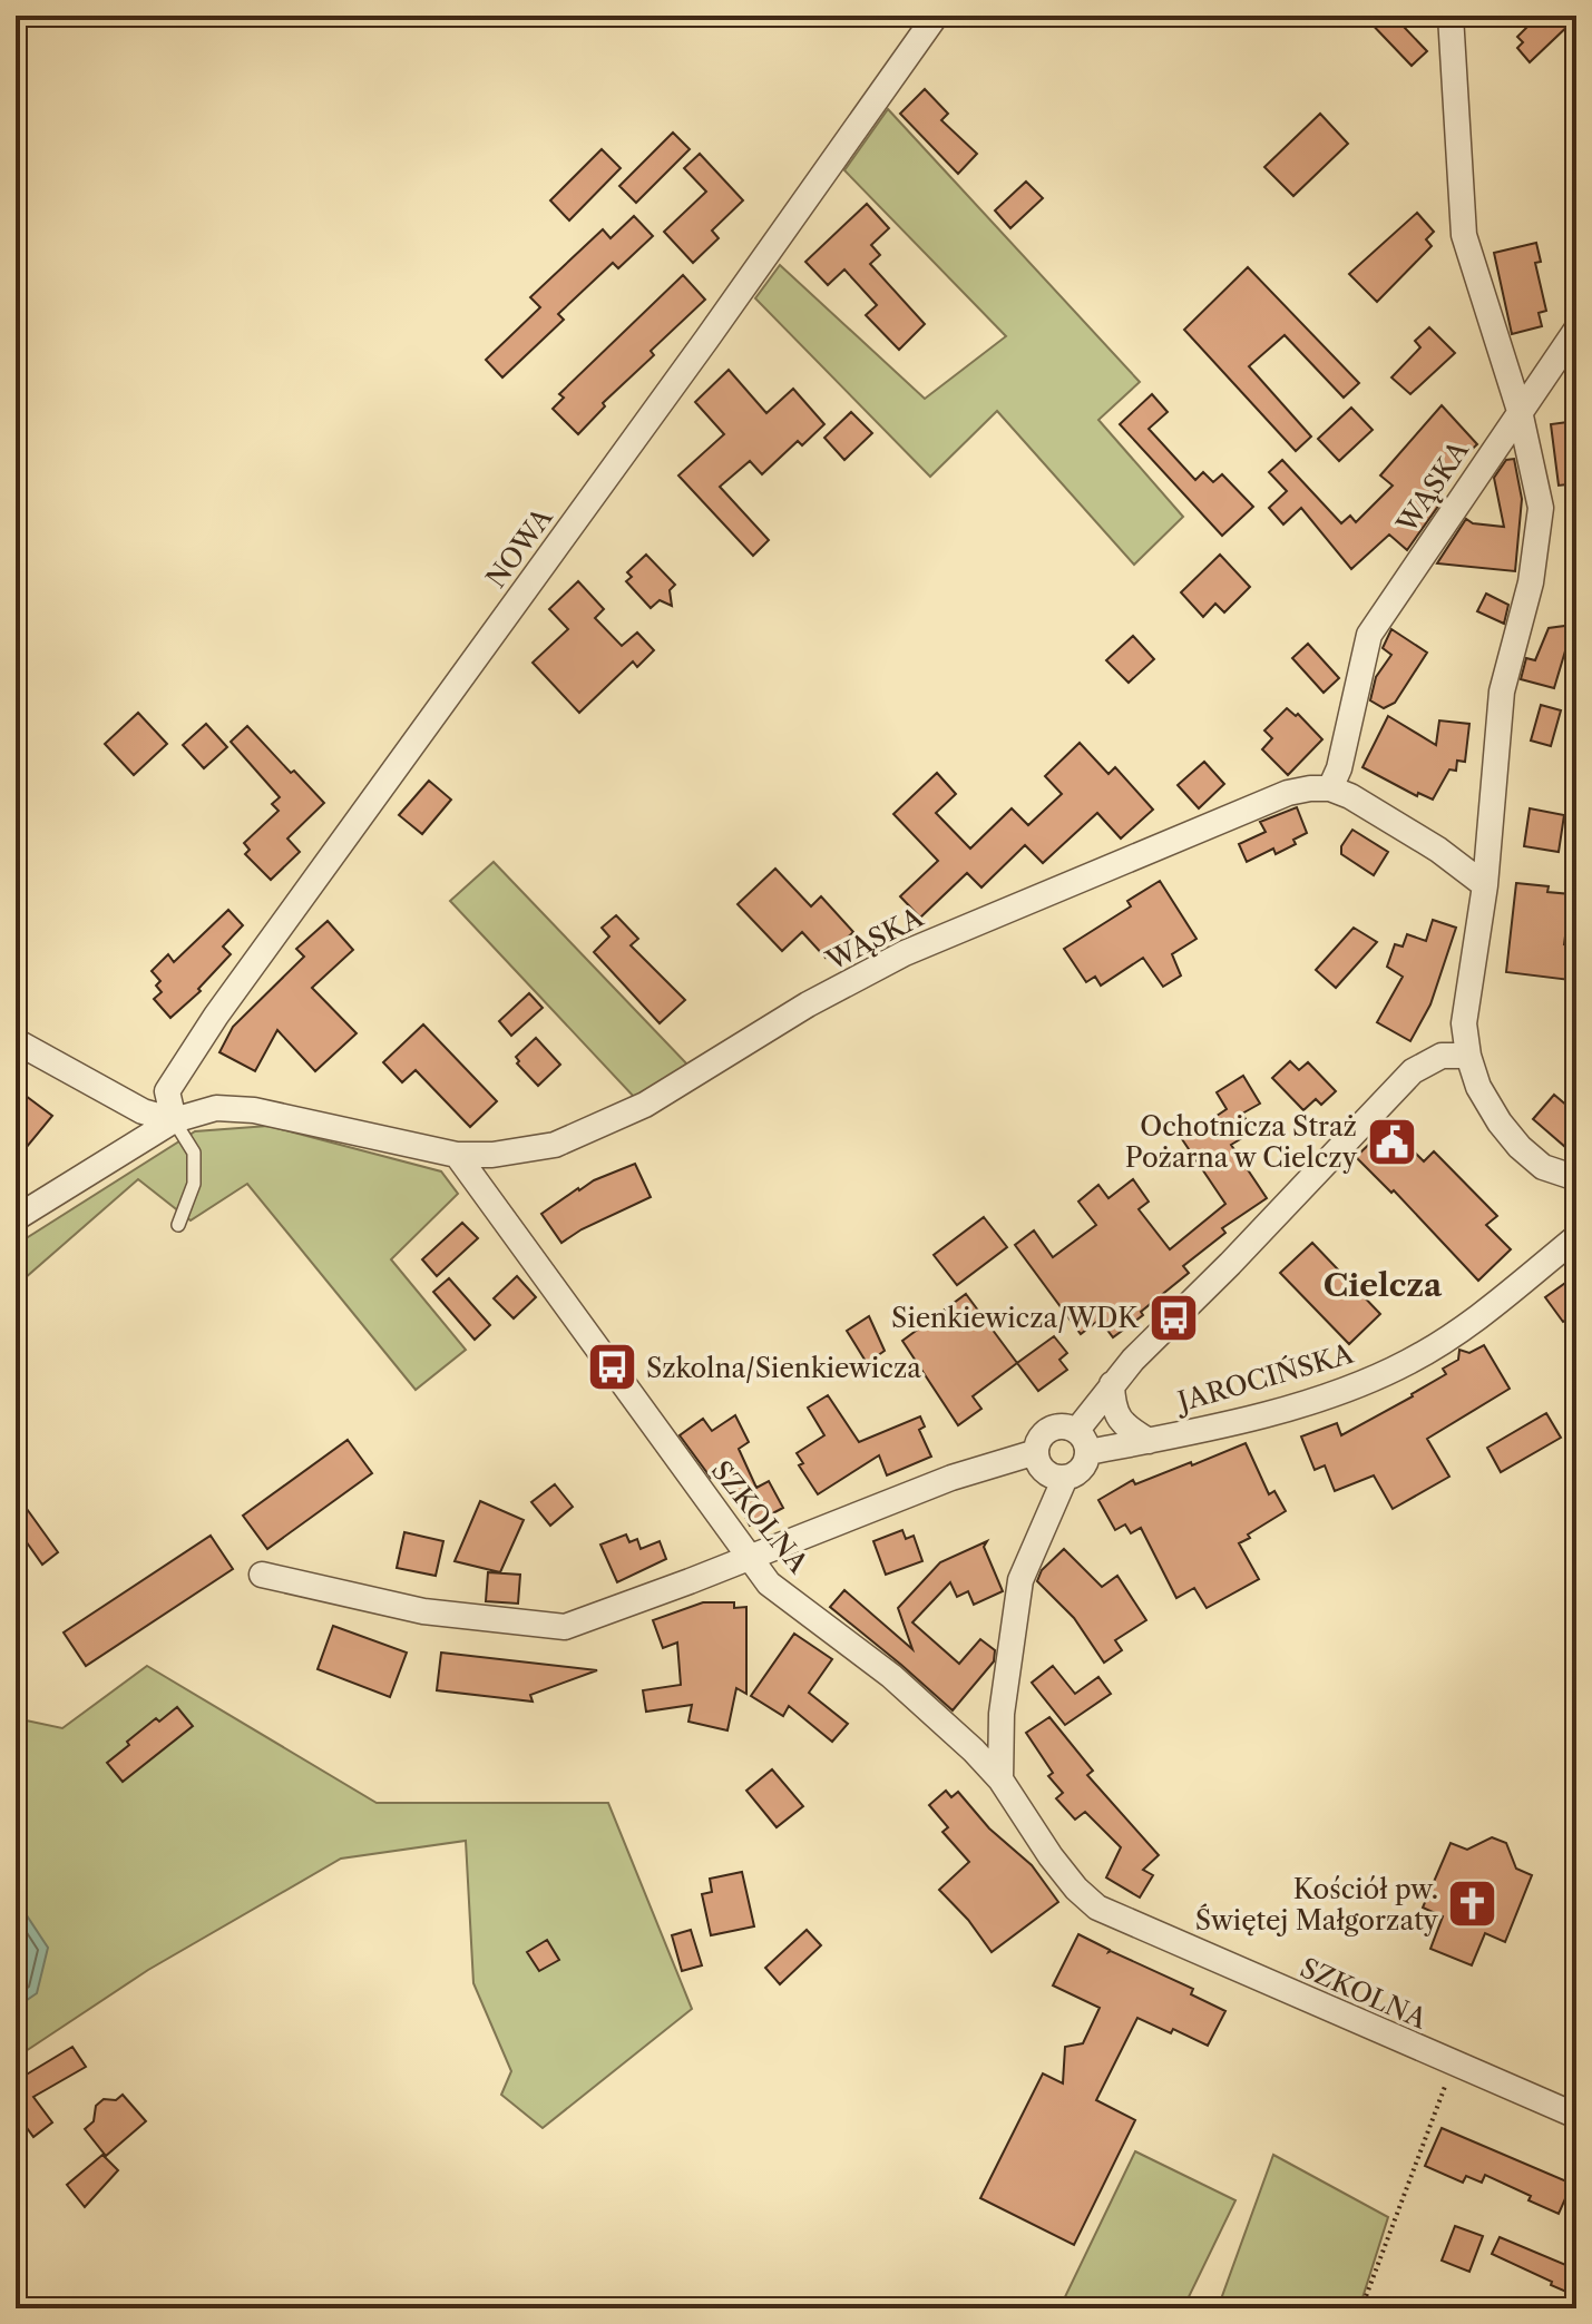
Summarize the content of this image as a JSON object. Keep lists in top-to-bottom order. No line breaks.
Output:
{"streets":{"street":["WĄSKA","NOWA","JAROCIŃSKA","SZKOLNA"]},"crossings":[["WĄSKA","SZKOLNA"]],"districts":["Cielcza"],"places":{"public building":["Ochotnicza Straż Pożarna w Cielczy"],"bus stop":["Sienkiewicza/WDK","Szkolna/Sienkiewicza"],"church":["Kościół pw. Świętej Małgorzaty"]}}
